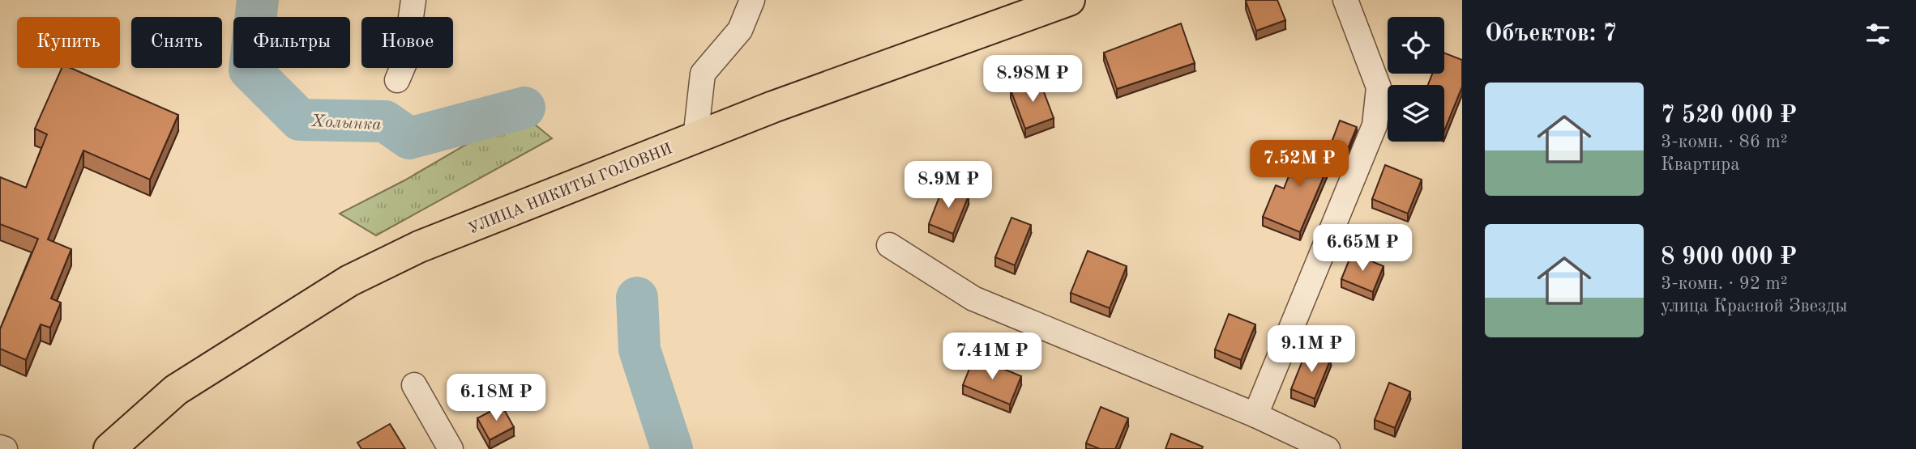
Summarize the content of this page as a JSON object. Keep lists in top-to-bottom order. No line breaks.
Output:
{"streets":{"main road":["УЛИЦА НИКИТЫ ГОЛОВНИ"]},"water":["Холынка"],"page":{"heading":"Объектов: 7","chip":["Купить","Снять","Фильтры","Новое"],"price":["8.98M ₽","7.52M ₽","8.9M ₽","6.65M ₽","9.1M ₽","7.41M ₽","6.18M ₽"],"list":[{"name":"7 520 000 ₽","note":"3-комн. · 86 m² · Квартира"},{"name":"8 900 000 ₽","note":"3-комн. · 92 m² · улица Красной Звезды"}]}}
